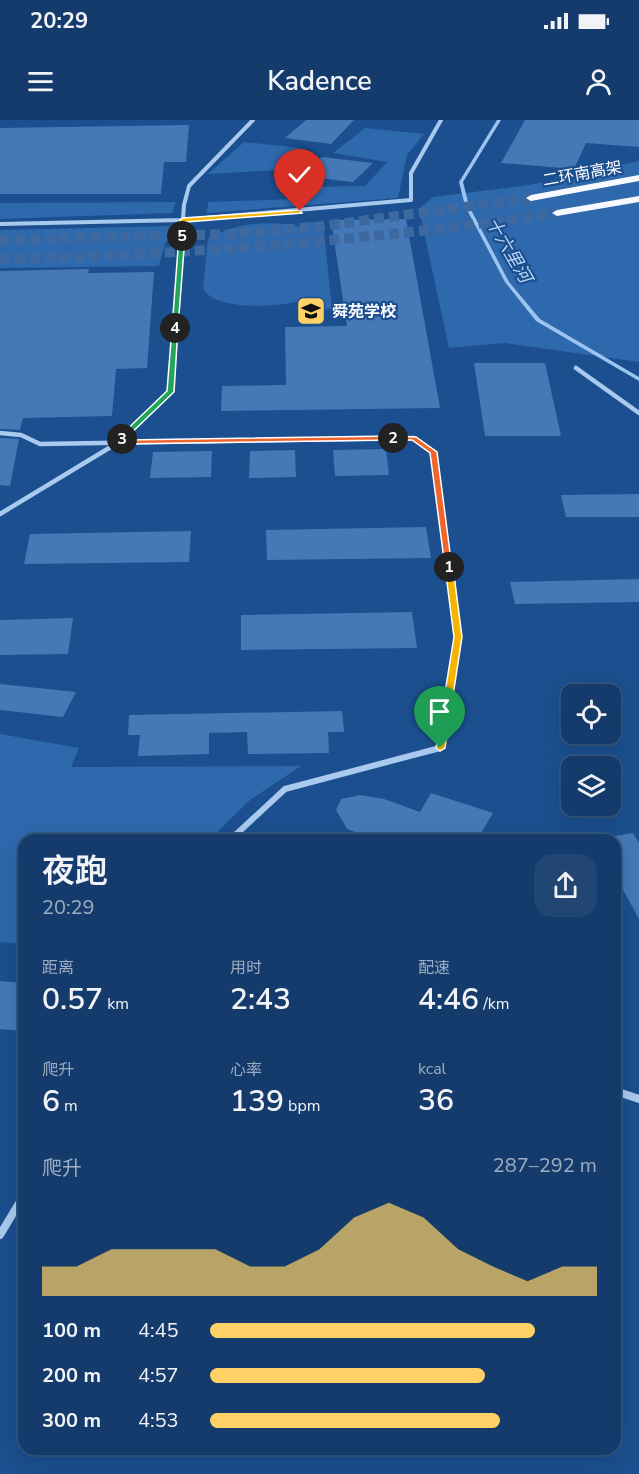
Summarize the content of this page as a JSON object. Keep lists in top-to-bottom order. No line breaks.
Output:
{"streets":{"highway":["二环南高架"]},"water":["十六里河"],"places":{"school or university":["舜苑学校"]},"page":{"status":"20:29","header":"Kadence","pins":["5","4","2","3","1"],"heading":["夜跑","20:29"],"stats":[["距离","0.57 km"],["用时","2:43"],["配速","4:46 /km"],["爬升","6 m"],["心率","139 bpm"],["kcal","36"]],"chart":["爬升","287–292 m"],"list":[{"name":"100 m","note":"4:45"},{"name":"200 m","note":"4:57"},{"name":"300 m","note":"4:53"}]}}
